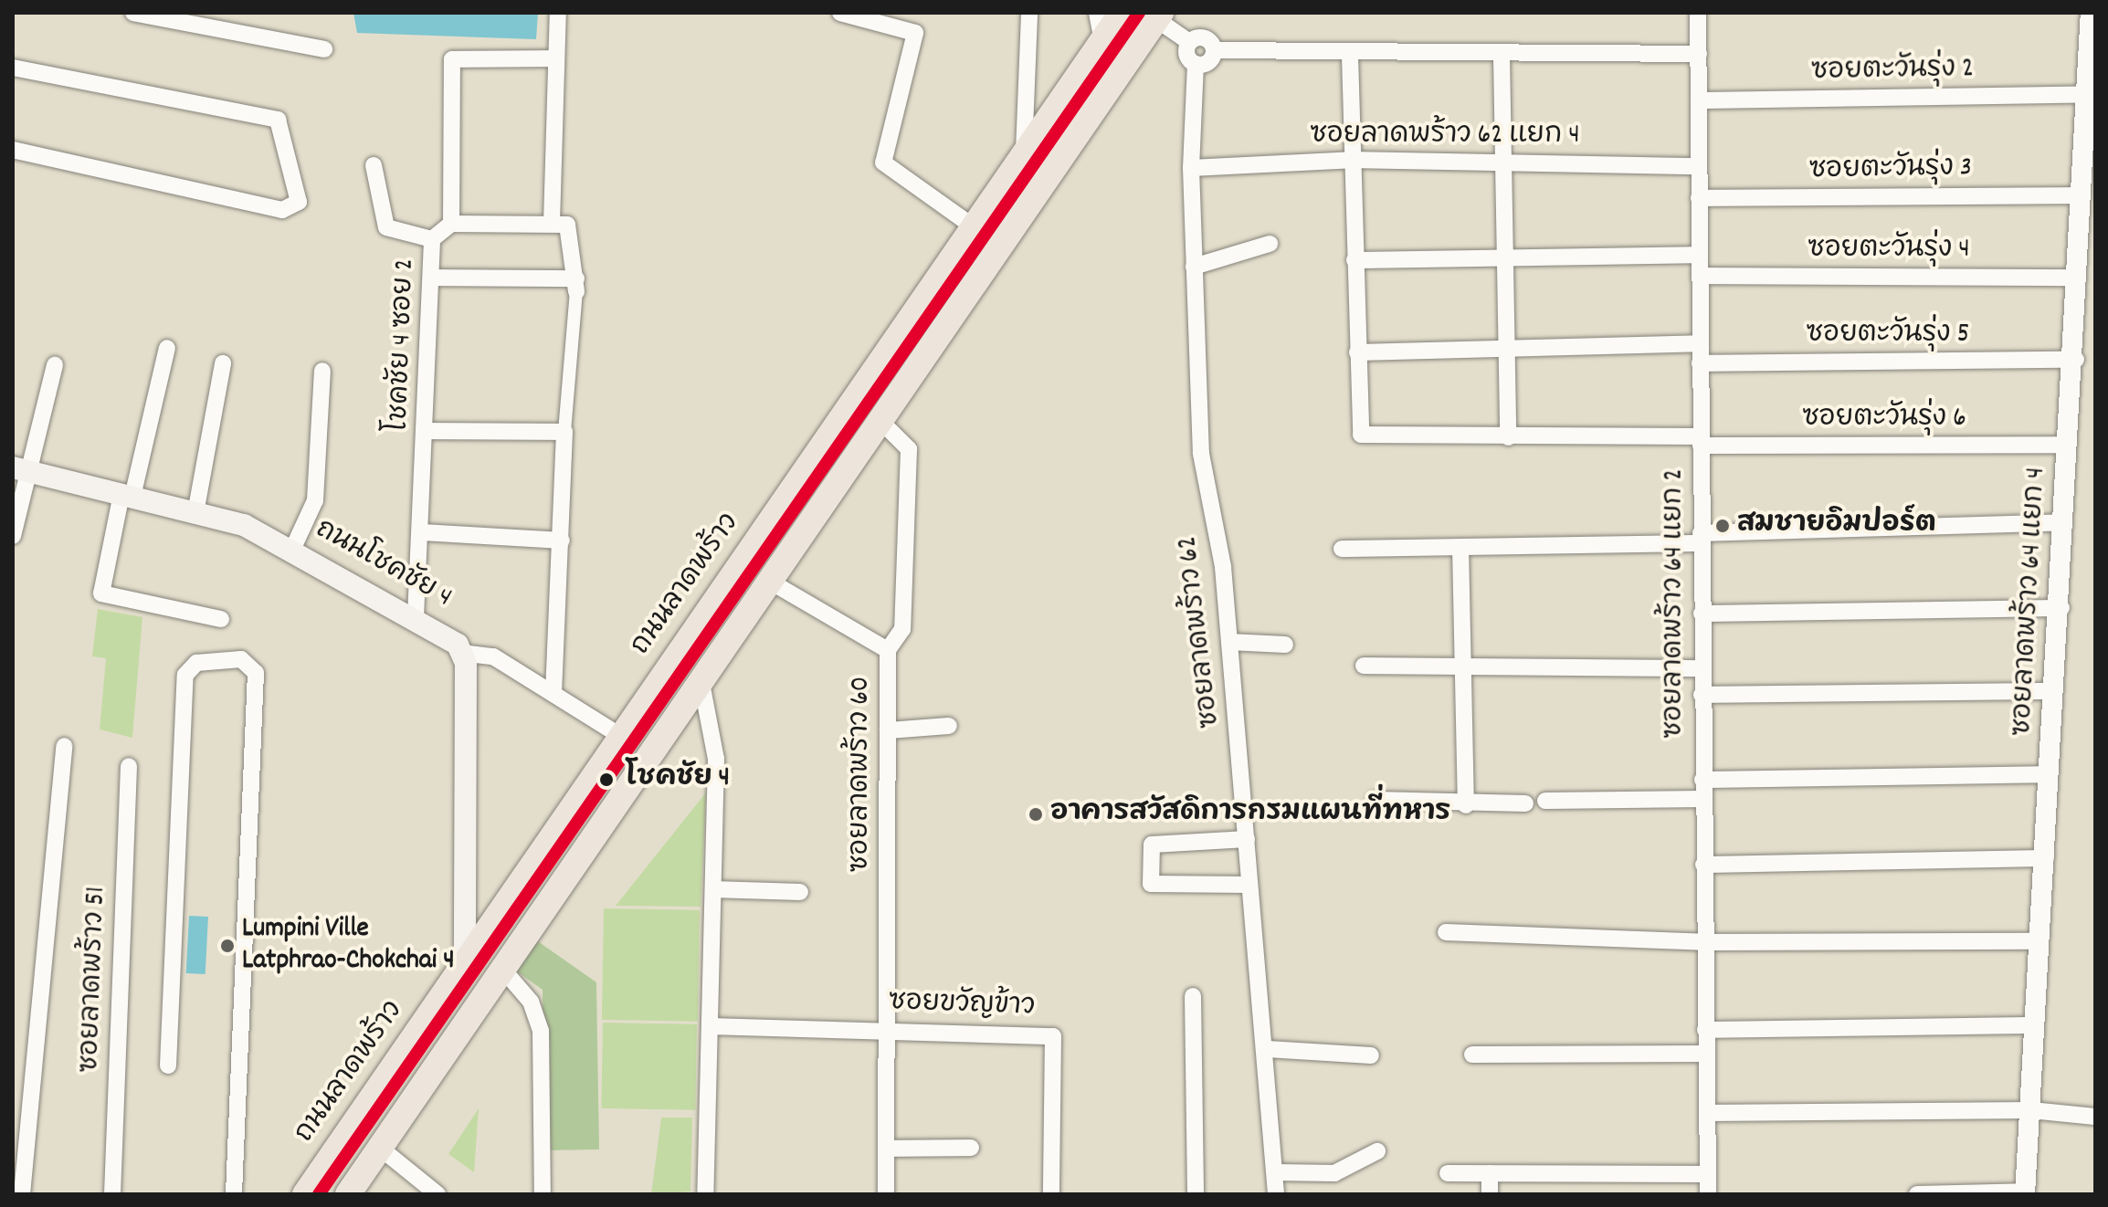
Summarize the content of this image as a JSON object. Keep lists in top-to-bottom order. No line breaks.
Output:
{"streets":{"main road":["ถนนโชคชัย 4","ถนนลาดพร้าว"],"street":["ซอยตะวันรุ่ง 2","ซอยลาดพร้าว 62 แยก 4","ซอยตะวันรุ่ง 3","ซอยตะวันรุ่ง 4","ซอยตะวันรุ่ง 5","โชคชัย 4 ซอย 2","ซอยตะวันรุ่ง 6","ซอยลาดพร้าว 64 แยก 4","ซอยลาดพร้าว 64 แยก 2","ซอยลาดพร้าว 62","ซอยลาดพร้าว 60","ซอยลาดพร้าว 51","ซอยขวัญข้าว"]},"crossings":[["ซอยตะวันรุ่ง 2","ซอยลาดพร้าว 64 แยก 4"],["ซอยตะวันรุ่ง 2","ซอยลาดพร้าว 64 แยก 2"],["ซอยลาดพร้าว 62 แยก 4","ซอยลาดพร้าว 64 แยก 2"],["ซอยลาดพร้าว 62 แยก 4","ซอยลาดพร้าว 62"],["ซอยตะวันรุ่ง 3","ซอยลาดพร้าว 64 แยก 4"],["ซอยตะวันรุ่ง 3","ซอยลาดพร้าว 64 แยก 2"],["ซอยตะวันรุ่ง 4","ซอยลาดพร้าว 64 แยก 4"],["ซอยตะวันรุ่ง 4","ซอยลาดพร้าว 64 แยก 2"],["ซอยตะวันรุ่ง 5","ซอยลาดพร้าว 64 แยก 4"],["ซอยตะวันรุ่ง 5","ซอยลาดพร้าว 64 แยก 2"],["โชคชัย 4 ซอย 2","ถนนโชคชัย 4"],["ซอยตะวันรุ่ง 6","ซอยลาดพร้าว 64 แยก 4"],["ซอยตะวันรุ่ง 6","ซอยลาดพร้าว 64 แยก 2"],["ซอยลาดพร้าว 60","ซอยขวัญข้าว"]],"places":["สมชายอิมปอร์ต","โชคชัย 4","อาคารสวัสดิการกรมแผนที่ทหาร","Lumpini Ville Latphrao-Chokchai 4"]}
